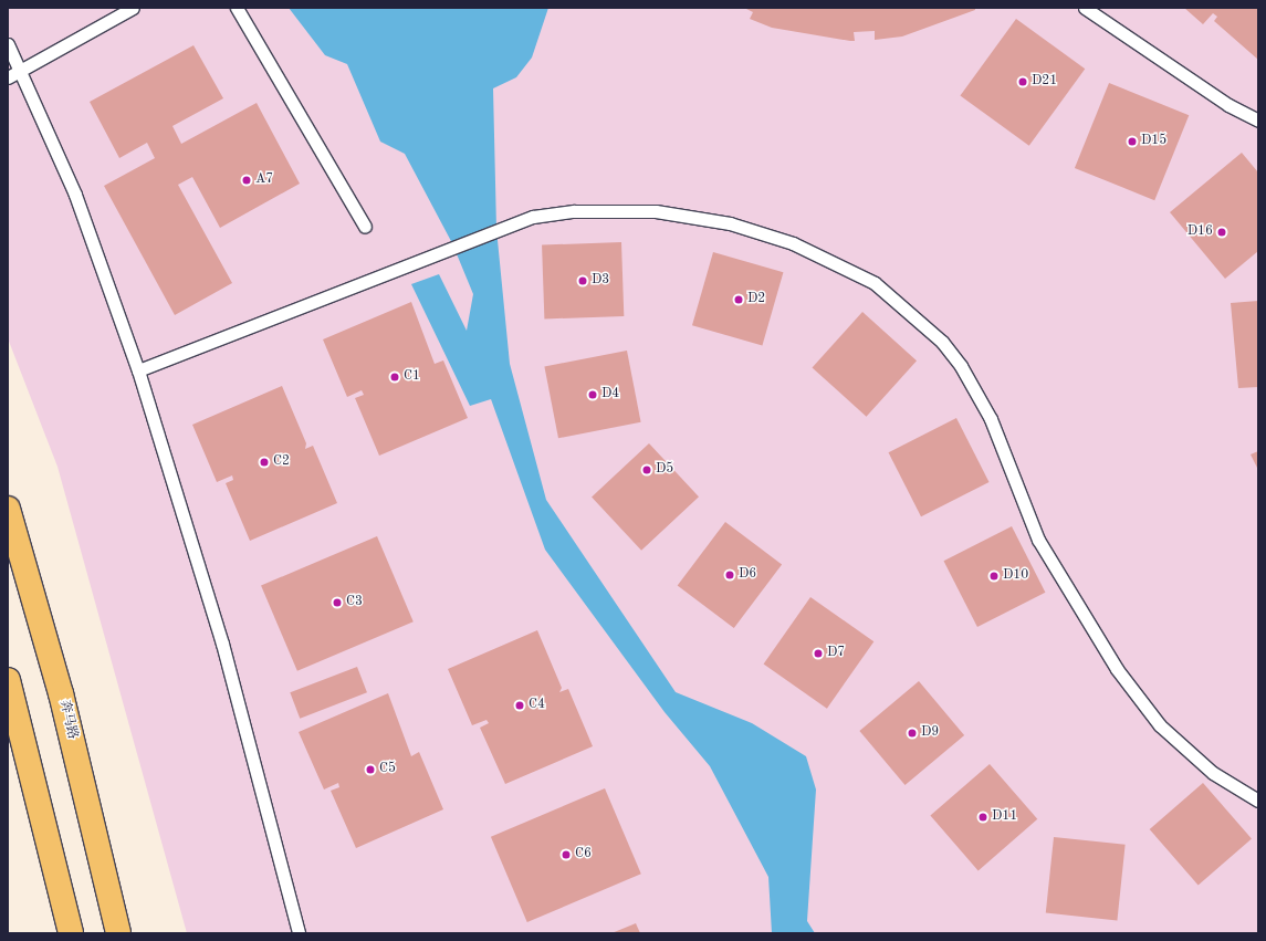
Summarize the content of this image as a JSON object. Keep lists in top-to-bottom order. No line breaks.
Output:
{"streets":{"main road":["奔马路"]},"places":["D21","D15","A7","D16","D3","D2","C1","D4","C2","D5","D6","D10","C3","D7","C4","D9","C5","D11","C6"]}
